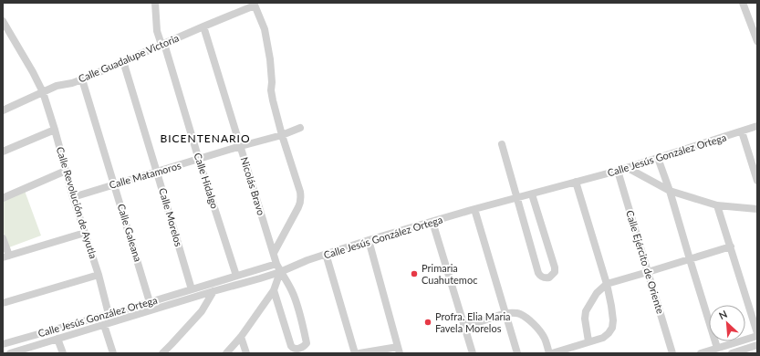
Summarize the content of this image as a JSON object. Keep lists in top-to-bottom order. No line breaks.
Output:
{"streets":{"street":["Calle Guadalupe Victoria","Calle Jesús González Ortega","Calle Matamoros","Calle Hidalgo","Nicolás Bravo","Calle Revolución de Ayutla","Calle Morelos","Calle Galeana","Calle Ejército de Oriente"]},"crossings":[["Calle Guadalupe Victoria","Calle Hidalgo"],["Calle Guadalupe Victoria","Nicolás Bravo"],["Calle Guadalupe Victoria","Calle Revolución de Ayutla"],["Calle Guadalupe Victoria","Calle Morelos"],["Calle Guadalupe Victoria","Calle Galeana"],["Calle Jesús González Ortega","Calle Hidalgo"],["Calle Jesús González Ortega","Nicolás Bravo"],["Calle Jesús González Ortega","Calle Revolución de Ayutla"],["Calle Jesús González Ortega","Calle Morelos"],["Calle Jesús González Ortega","Calle Galeana"],["Calle Jesús González Ortega","Calle Ejército de Oriente"],["Calle Matamoros","Calle Hidalgo"],["Calle Matamoros","Nicolás Bravo"],["Calle Matamoros","Calle Revolución de Ayutla"],["Calle Matamoros","Calle Morelos"],["Calle Matamoros","Calle Galeana"]],"districts":["BICENTENARIO"],"places":["Primaria Cuahutemoc","Profra. Elia Maria Favela Morelos"],"north":"top left"}
